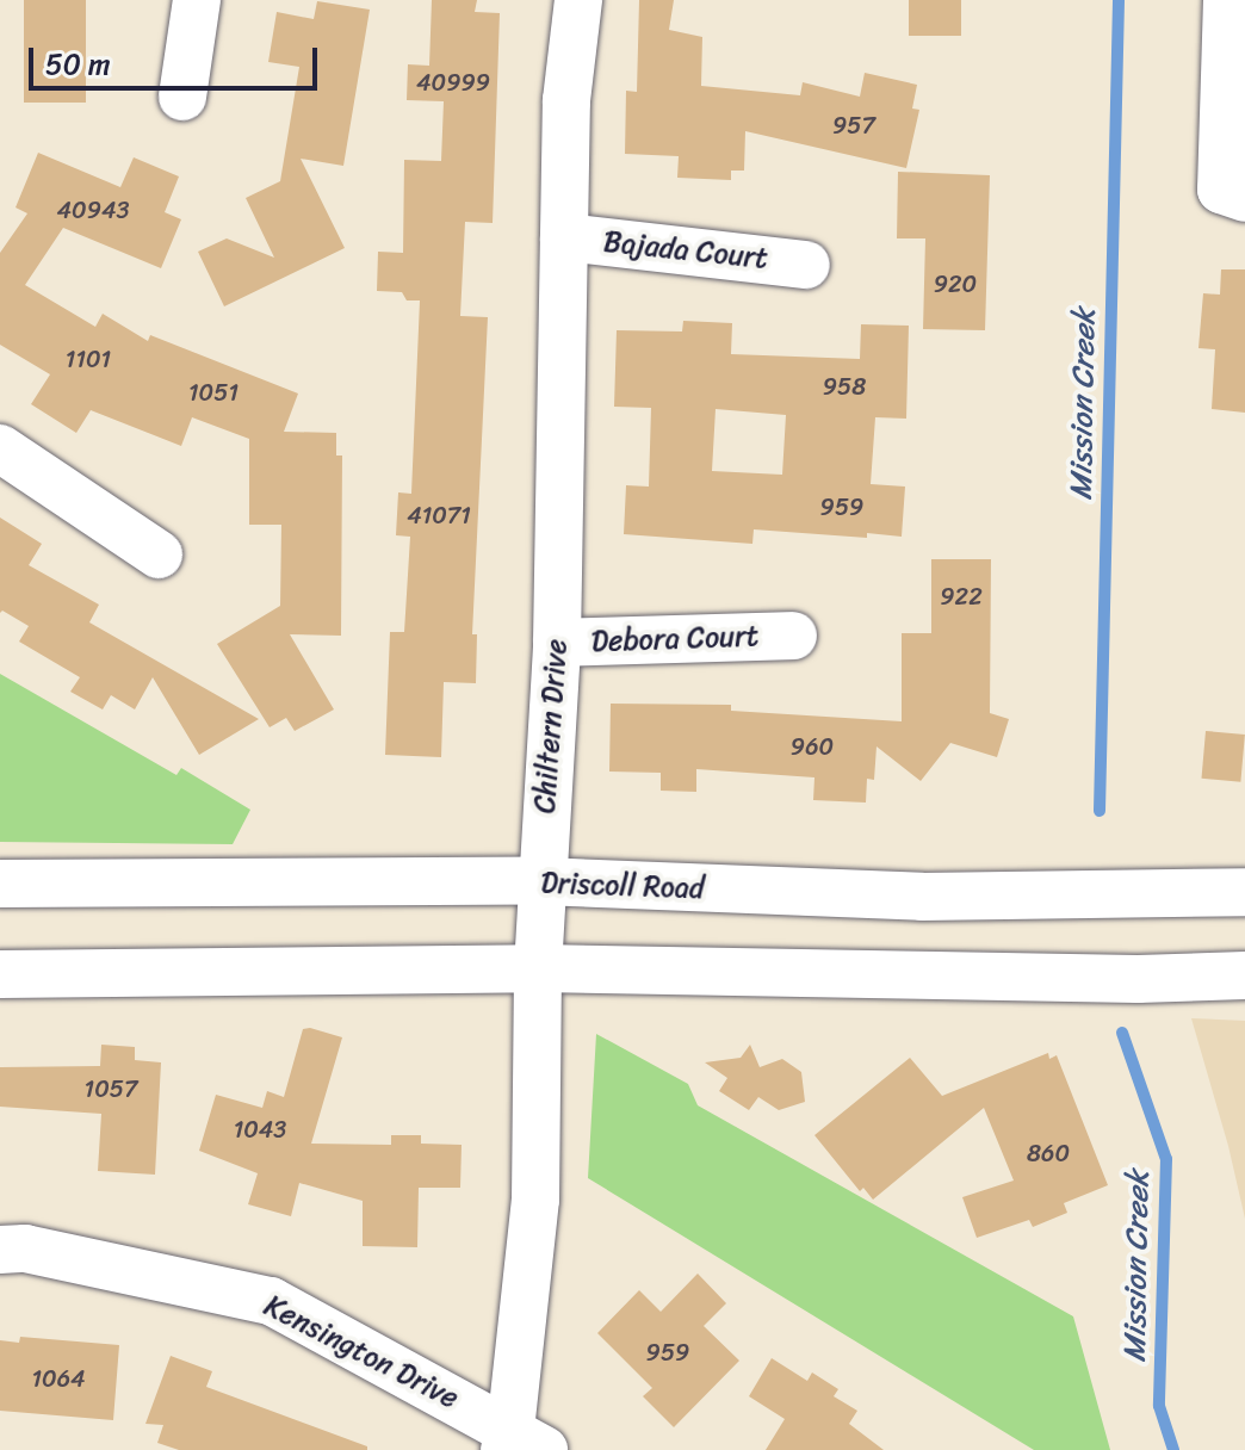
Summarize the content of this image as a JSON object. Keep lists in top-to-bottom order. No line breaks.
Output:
{"streets":{"street":["Bajada Court","Debora Court","Chiltern Drive","Driscoll Road","Kensington Drive"]},"crossings":[["Bajada Court","Chiltern Drive"],["Debora Court","Chiltern Drive"],["Chiltern Drive","Driscoll Road"],["Chiltern Drive","Kensington Drive"]],"water":["Mission Creek"],"house_numbers":["40999","957","40943","920","1101","958","1051","959","41071","922","960","1057","1043","860","959","1064"],"scale_bar":"50 m"}
